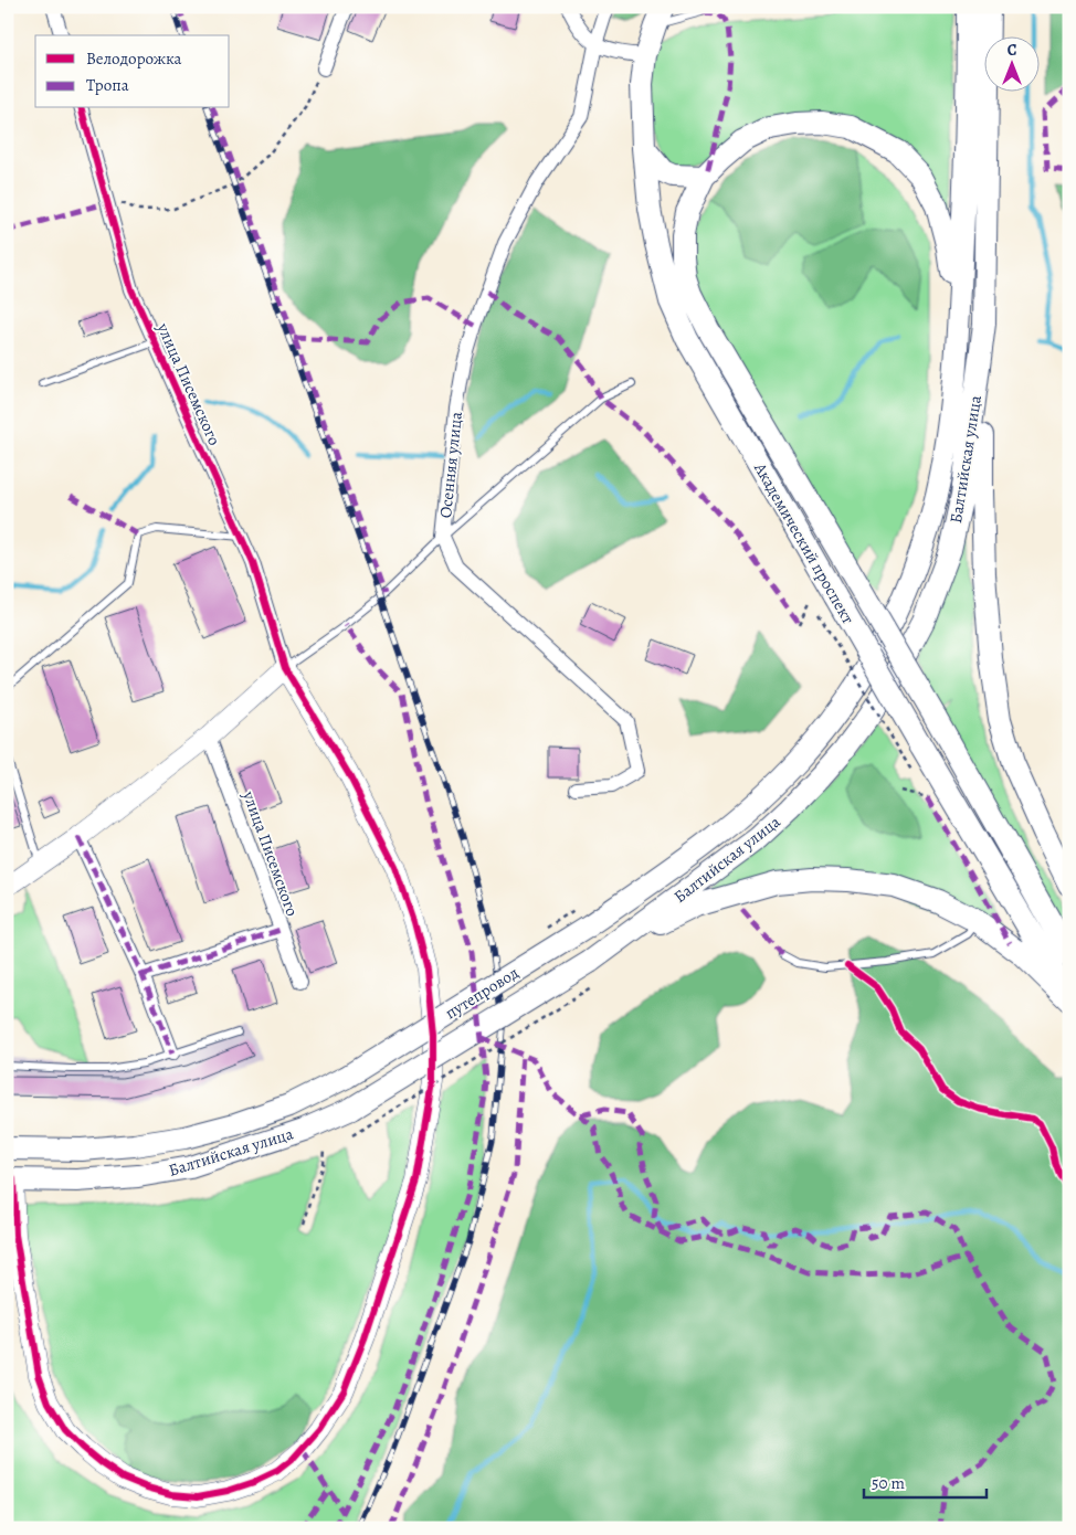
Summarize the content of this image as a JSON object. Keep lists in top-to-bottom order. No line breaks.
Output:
{"streets":{"main road":["Балтийская улица","Академический проспект","путепровод"],"street":["улица Писемского","Осенняя улица"]},"crossings":[["Балтийская улица","путепровод"]],"legend":["Велодорожка","Тропа"],"scale_bar":"50 m","north":"top"}
